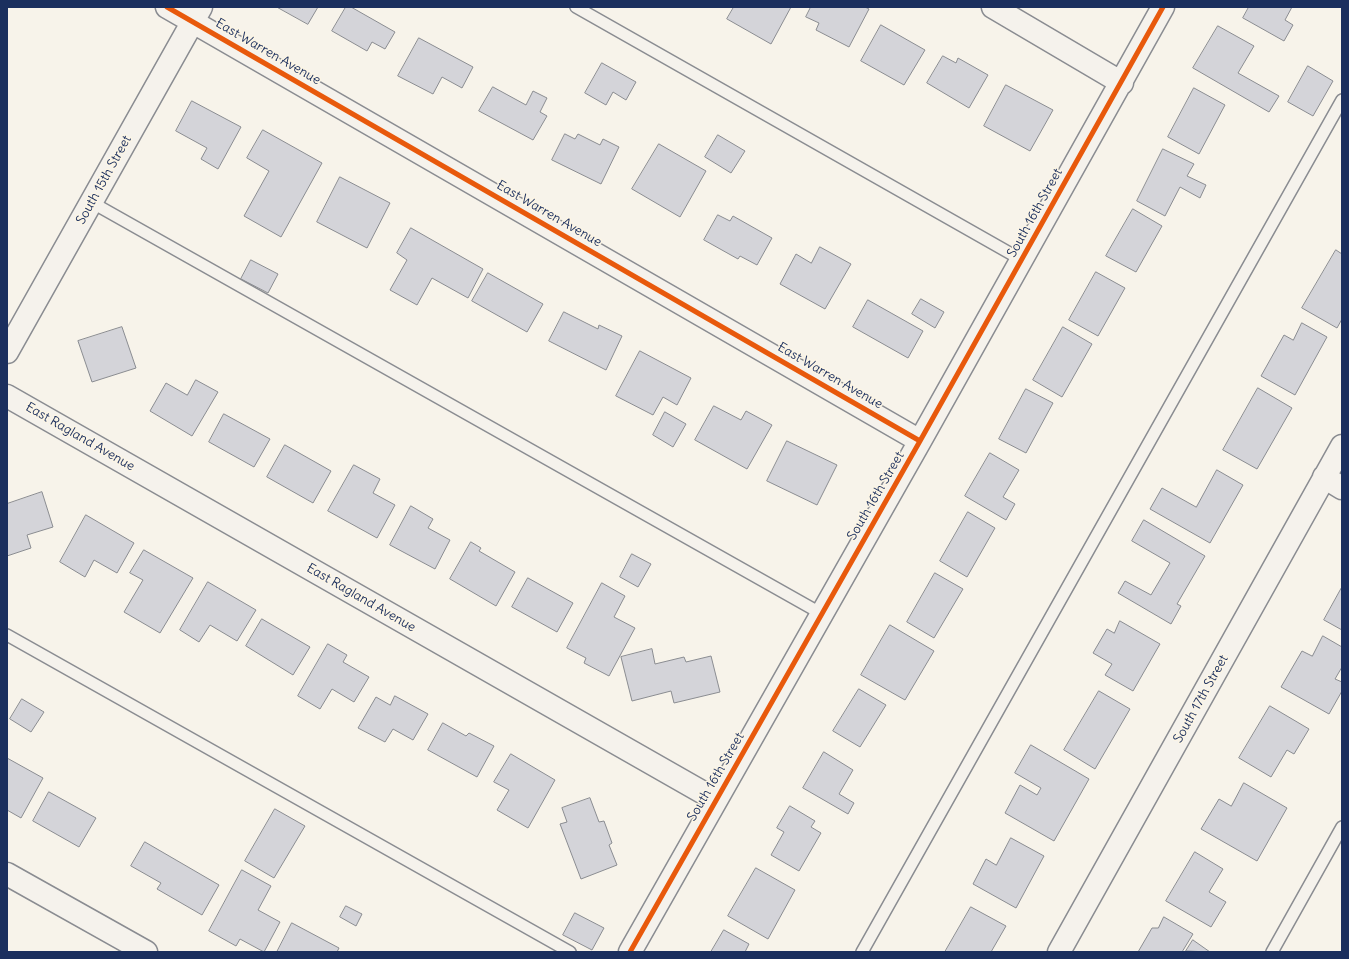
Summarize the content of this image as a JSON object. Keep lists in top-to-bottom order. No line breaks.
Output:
{"streets":{"street":["East Warren Avenue","South 15th Street","South 16th Street","East Ragland Avenue","South 17th Street"]},"crossings":[["East Warren Avenue","South 15th Street"],["East Warren Avenue","South 16th Street"],["South 16th Street","East Ragland Avenue"]]}
